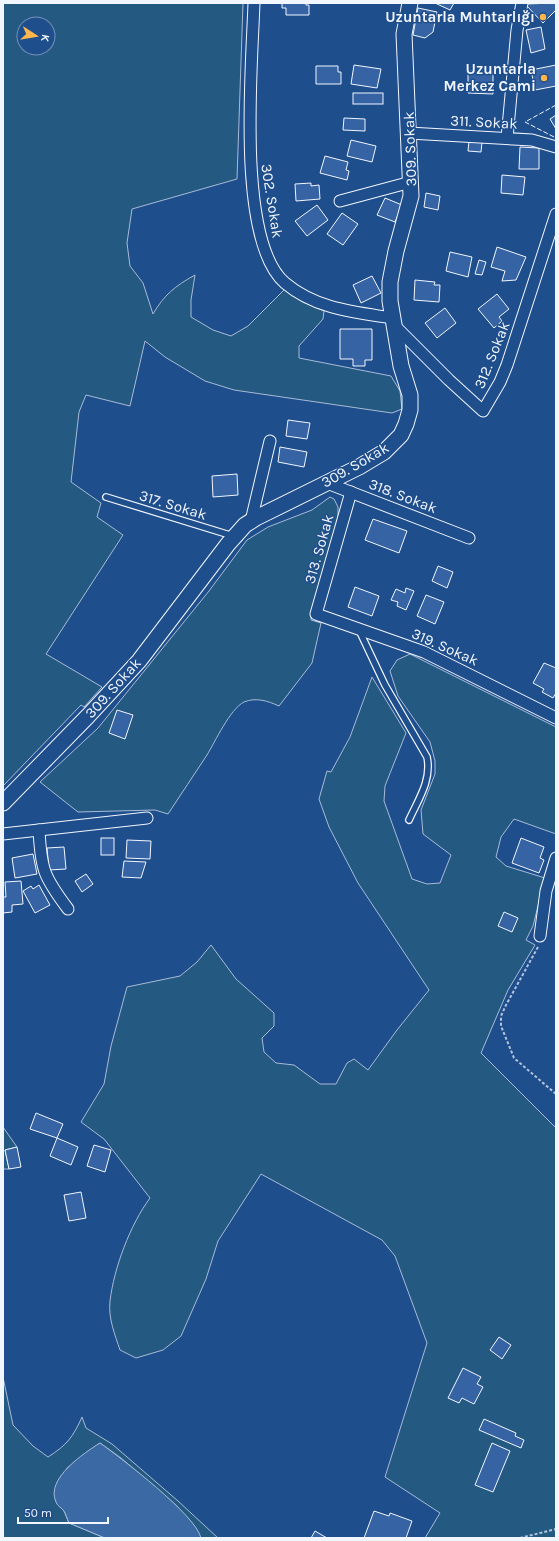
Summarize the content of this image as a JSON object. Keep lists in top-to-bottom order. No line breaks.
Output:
{"streets":{"street":["311. Sokak","309. Sokak","302. Sokak","312. Sokak","318. Sokak","313. Sokak","319. Sokak"],"lane":["317. Sokak"]},"crossings":[["311. Sokak","309. Sokak"],["309. Sokak","302. Sokak"],["309. Sokak","312. Sokak"],["309. Sokak","318. Sokak"],["309. Sokak","317. Sokak"],["302. Sokak","312. Sokak"],["318. Sokak","313. Sokak"],["313. Sokak","319. Sokak"]],"places":["Uzuntarla Muhtarlığı","Uzuntarla Merkez Cami"],"scale_bar":"50 m","north":"right"}
